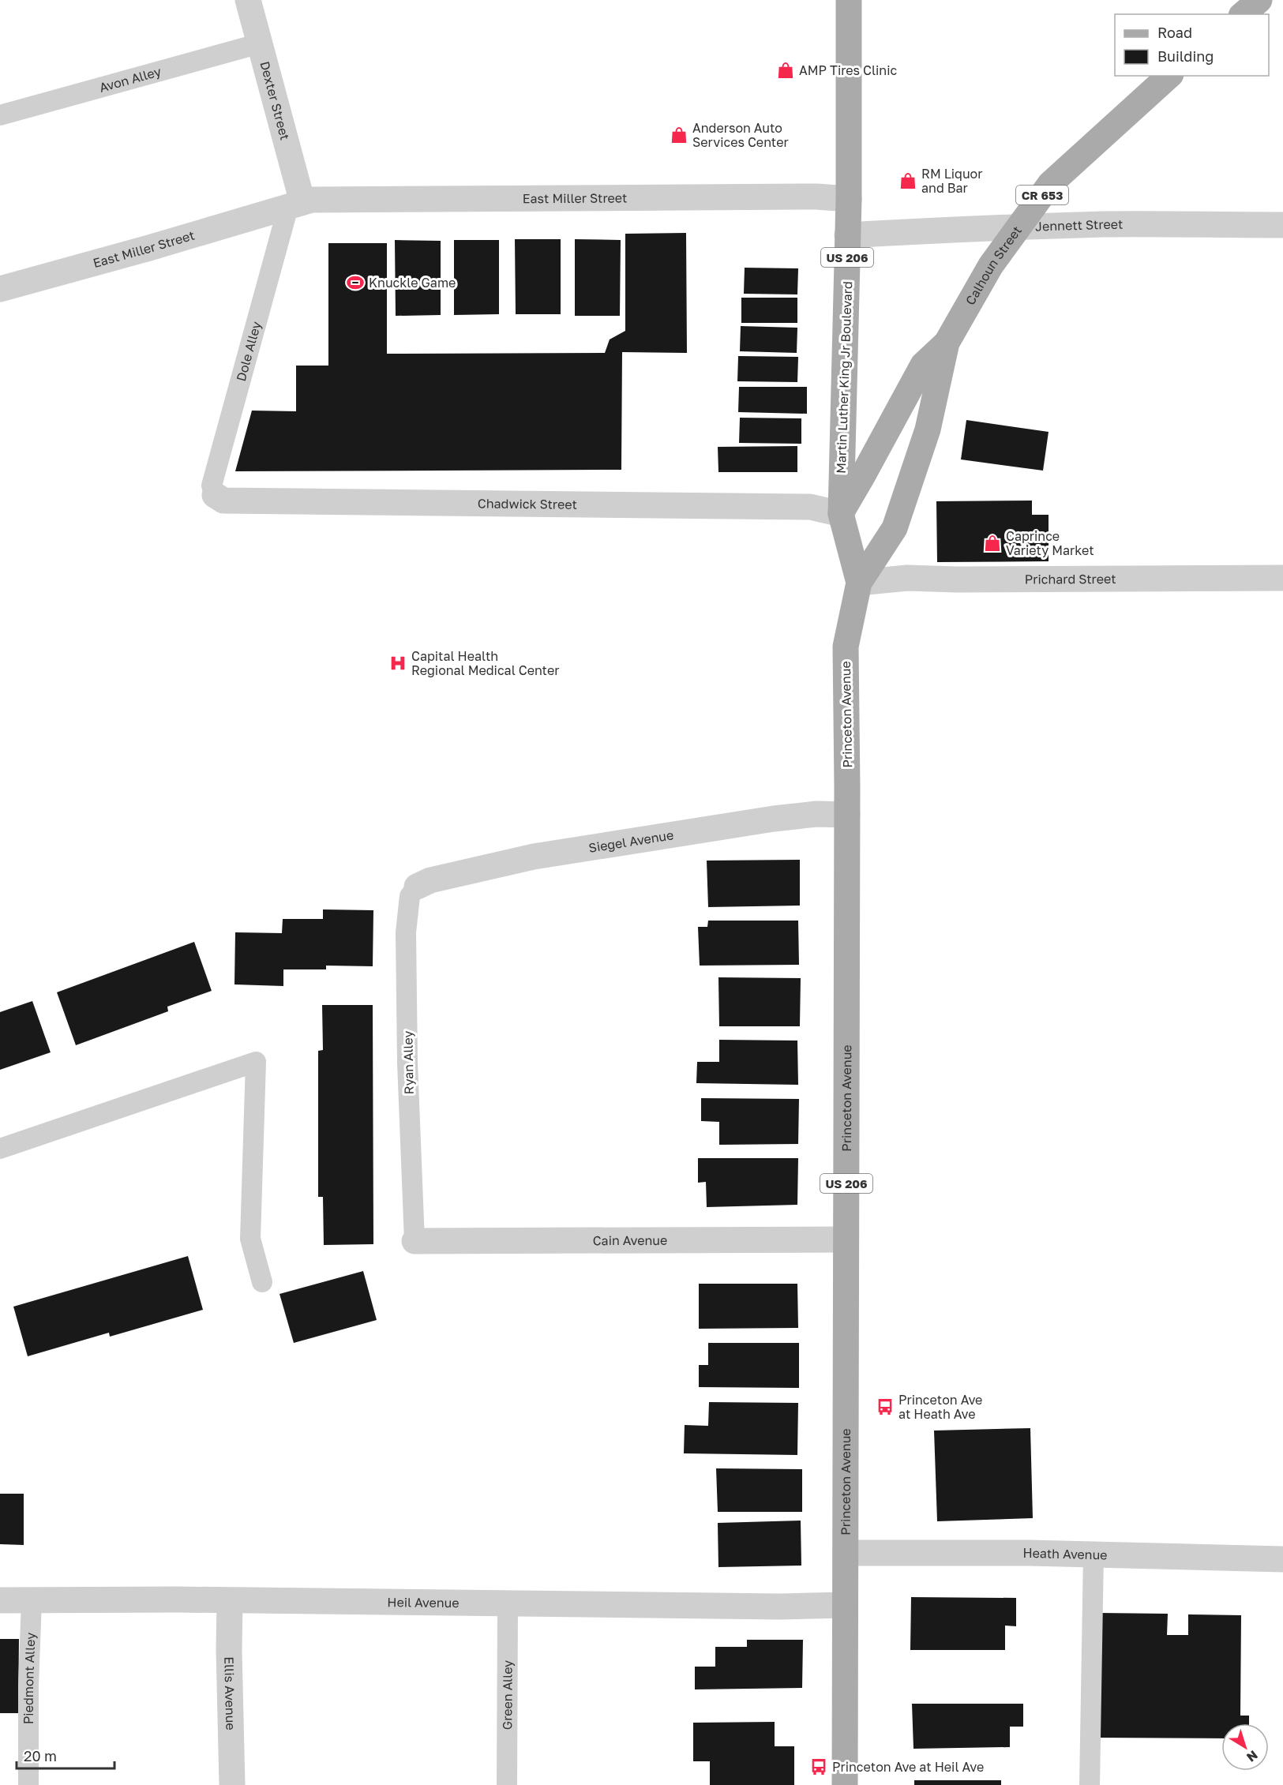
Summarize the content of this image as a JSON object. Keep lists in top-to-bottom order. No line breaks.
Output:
{"streets":{"main road":["CR 653","US 206","Calhoun Street","Martin Luther King Jr Boulevard","Princeton Avenue"],"street":["Dexter Street","East Miller Street","Jennett Street","Chadwick Street","Prichard Street","Siegel Avenue","Cain Avenue","Heath Avenue","Heil Avenue","Ellis Avenue"],"lane":["Avon Alley","Dole Alley","Ryan Alley","Piedmont Alley","Green Alley"]},"crossings":[["Avon Alley","Dexter Street"],["Dexter Street","East Miller Street"],["Dexter Street","Dole Alley"],["East Miller Street","Dole Alley"],["East Miller Street","Martin Luther King Jr Boulevard"],["Jennett Street","Calhoun Street"],["Jennett Street","Martin Luther King Jr Boulevard"],["Calhoun Street","Martin Luther King Jr Boulevard"],["Calhoun Street","Chadwick Street"],["Calhoun Street","Prichard Street"],["Calhoun Street","Princeton Avenue"],["Dole Alley","Chadwick Street"],["Martin Luther King Jr Boulevard","Chadwick Street"],["Martin Luther King Jr Boulevard","Prichard Street"],["Martin Luther King Jr Boulevard","Princeton Avenue"],["Prichard Street","Princeton Avenue"],["Princeton Avenue","Siegel Avenue"],["Princeton Avenue","Cain Avenue"],["Princeton Avenue","Heath Avenue"],["Princeton Avenue","Heil Avenue"],["Siegel Avenue","Ryan Alley"],["Ryan Alley","Cain Avenue"],["Heil Avenue","Piedmont Alley"],["Heil Avenue","Ellis Avenue"],["Heil Avenue","Green Alley"]],"places":{"shop":["AMP Tires Clinic","Anderson Auto Services Center","RM Liquor and Bar","Caprince Variety Market"],"sports":["Knuckle Game"],"hospital":["Capital Health Regional Medical Center"],"bus stop":["Princeton Ave at Heath Ave","Princeton Ave at Heil Ave"]},"legend":["Road","Building"],"scale_bar":"20 m","north":"bottom right"}
